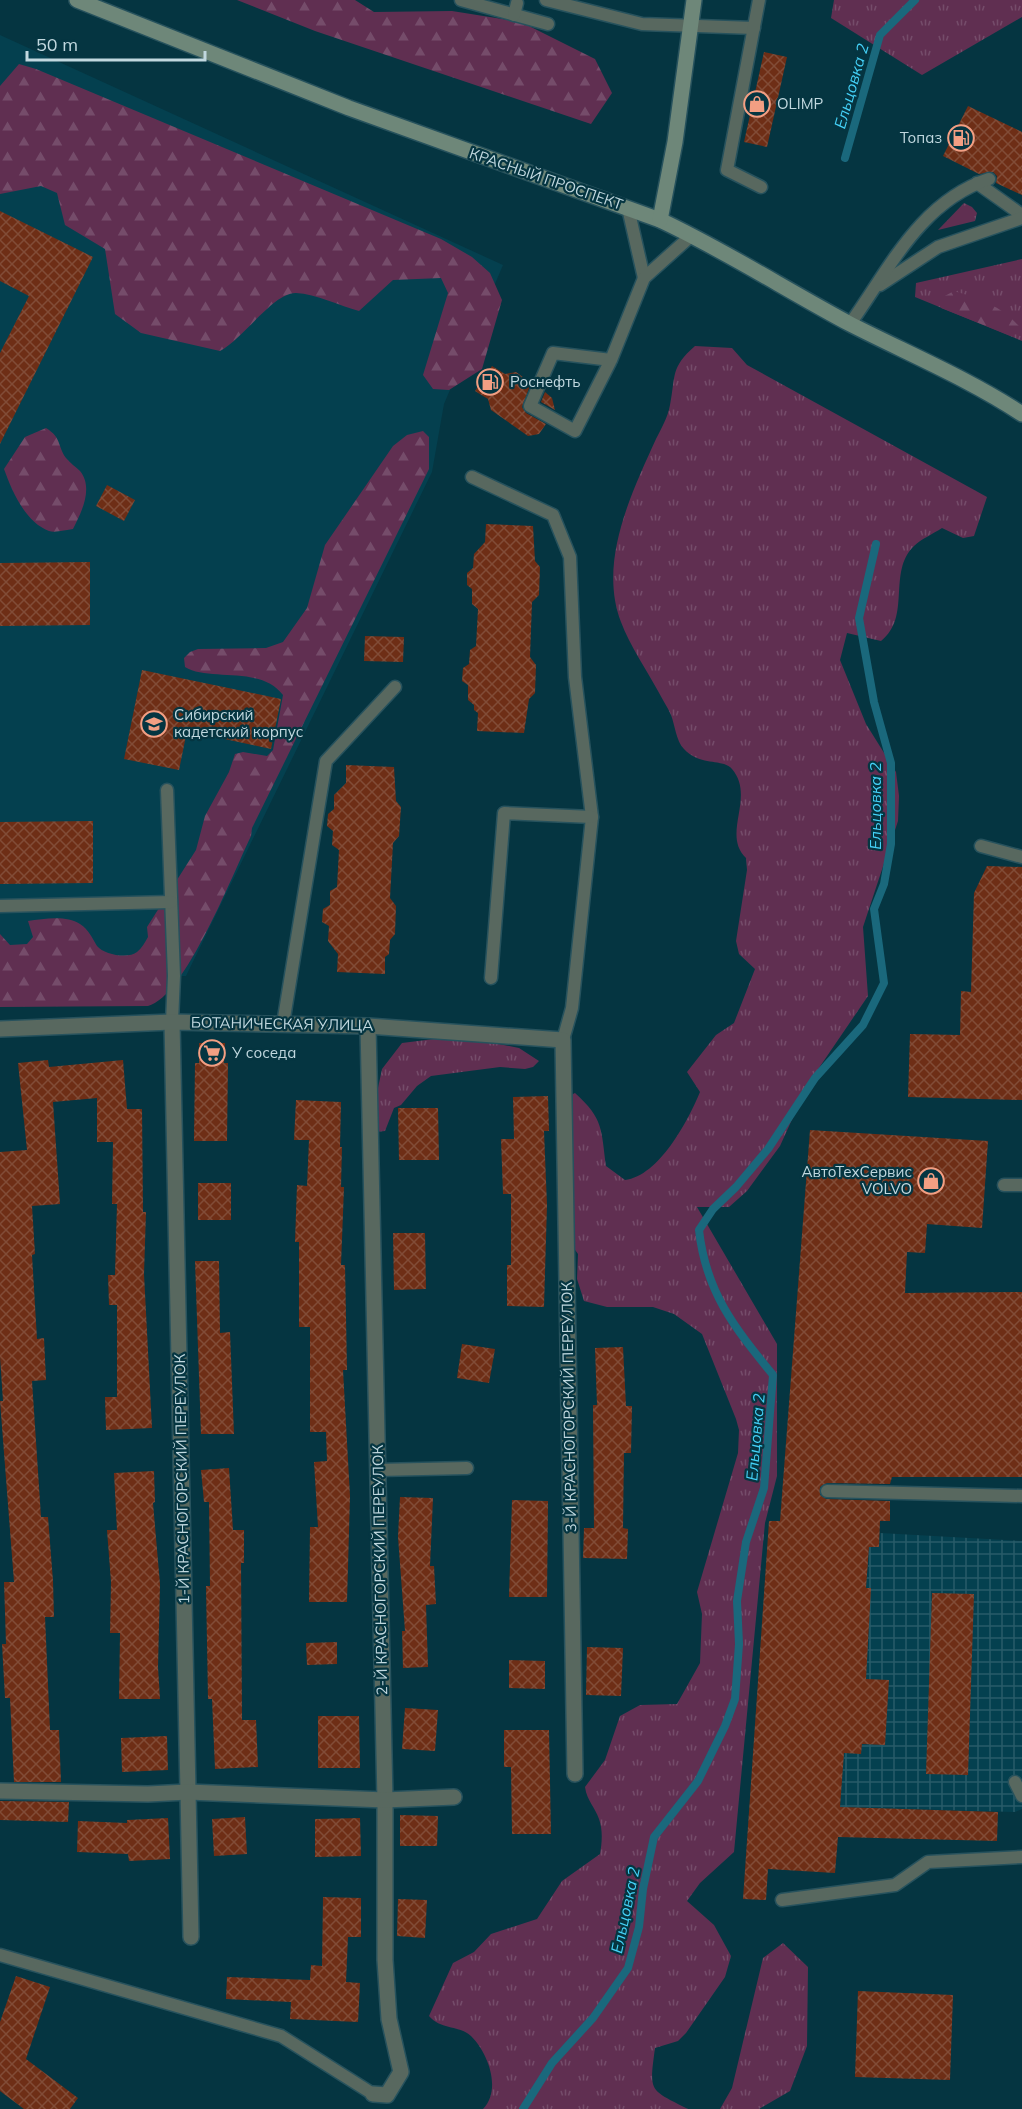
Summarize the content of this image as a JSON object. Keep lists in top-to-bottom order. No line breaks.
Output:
{"streets":{"main road":["КРАСНЫЙ ПРОСПЕКТ"],"street":["БОТАНИЧЕСКАЯ УЛИЦА","3-Й КРАСНОГОРСКИЙ ПЕРЕУЛОК","1-Й КРАСНОГОРСКИЙ ПЕРЕУЛОК","2-Й КРАСНОГОРСКИЙ ПЕРЕУЛОК"]},"crossings":[["БОТАНИЧЕСКАЯ УЛИЦА","3-Й КРАСНОГОРСКИЙ ПЕРЕУЛОК"],["БОТАНИЧЕСКАЯ УЛИЦА","1-Й КРАСНОГОРСКИЙ ПЕРЕУЛОК"],["БОТАНИЧЕСКАЯ УЛИЦА","2-Й КРАСНОГОРСКИЙ ПЕРЕУЛОК"]],"water":["Ельцовка 2"],"places":{"shop":["OLIMP","АвтоТехСервис VOLVO"],"fuel station":["Топаз","Роснефть"],"school or university":["Сибирский кадетский корпус"],"supermarket":["У соседа"]},"scale_bar":"50 m"}
